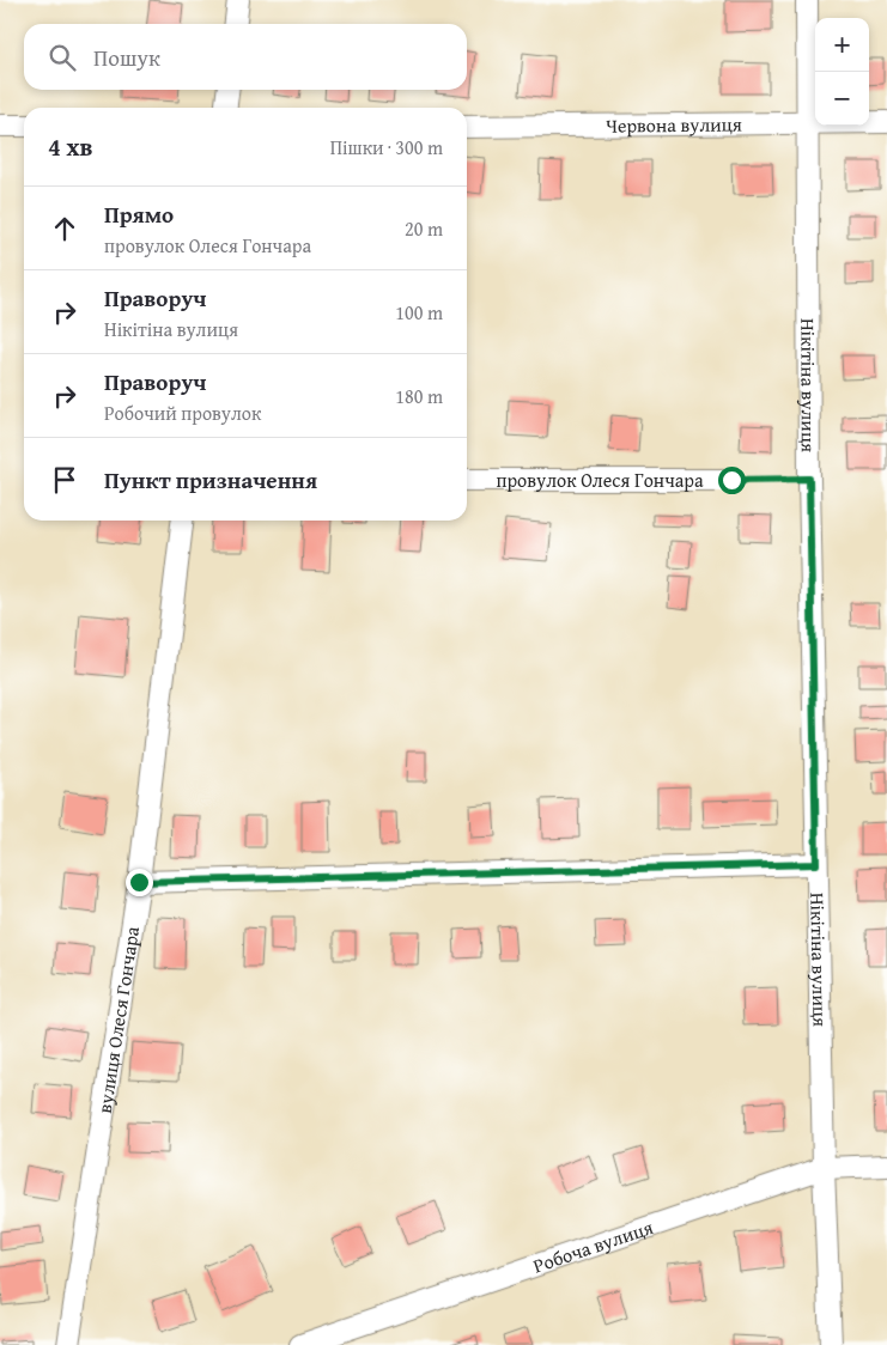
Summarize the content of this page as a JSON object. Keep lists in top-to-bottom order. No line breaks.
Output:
{"streets":{"street":["Червона вулиця","Нікітіна вулиця","провулок Олеся Гончара","вулиця Олеся Гончара","Робоча вулиця"]},"crossings":[["Червона вулиця","Нікітіна вулиця"],["Нікітіна вулиця","провулок Олеся Гончара"],["Нікітіна вулиця","Робоча вулиця"]],"page":{"map_buttons":["+","−"],"search":"Пошук","heading":["4 хв","Пішки · 300 m"],"list":[["Прямо","провулок Олеся Гончара","20 m"],["Праворуч","Нікітіна вулиця","100 m"],["Праворуч","Робочий провулок","180 m"],"Пункт призначення"]}}
